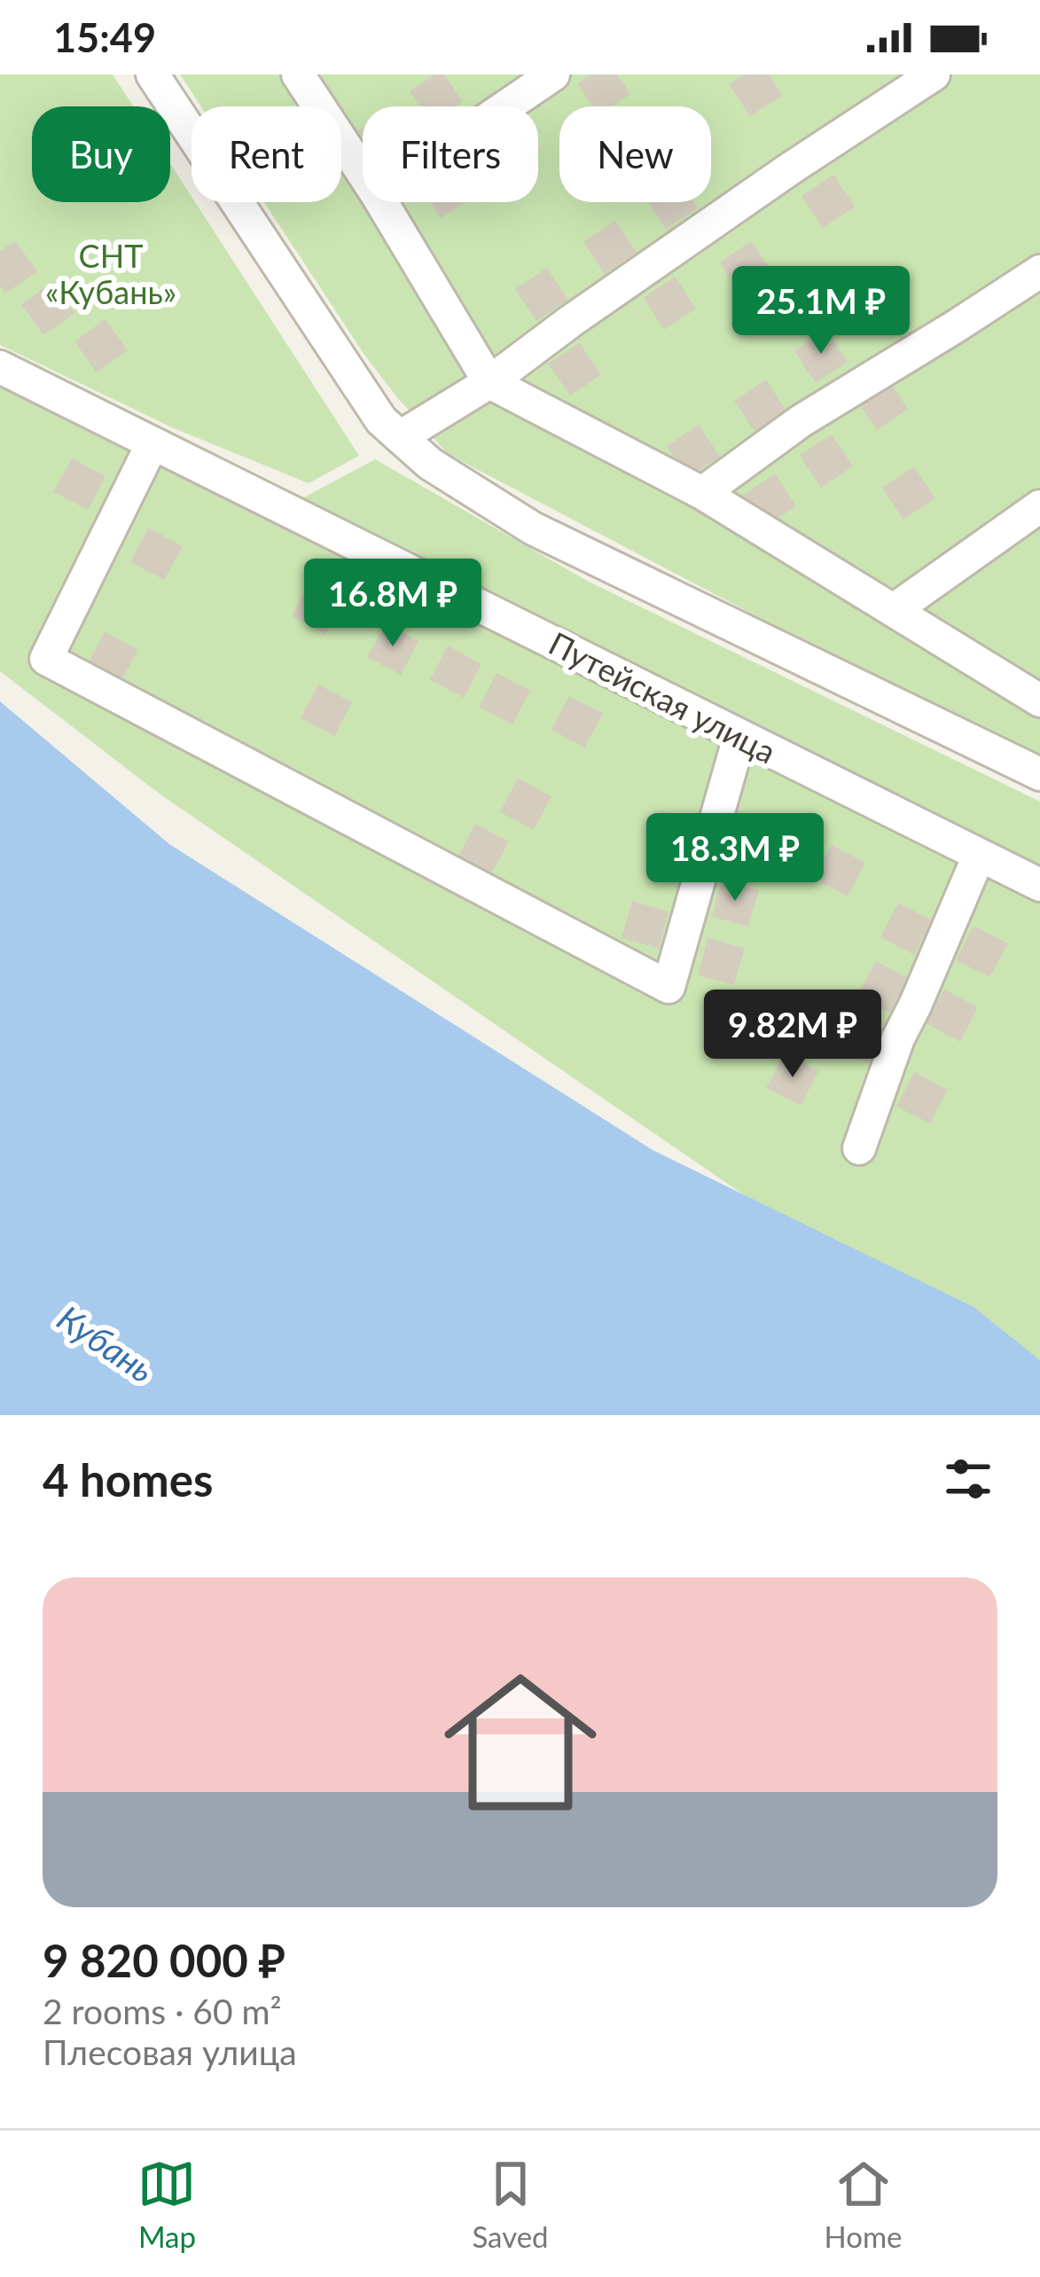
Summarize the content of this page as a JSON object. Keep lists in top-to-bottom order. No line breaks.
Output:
{"streets":{"street":["Путейская улица"]},"water":["Кубань"],"parks":["СНТ «Кубань»"],"page":{"status":"15:49","chip":["Buy","Rent","Filters","New"],"price":["25.1M ₽","16.8M ₽","18.3M ₽","9.82M ₽"],"heading":"4 homes","list":[{"name":"9 820 000 ₽","note":"2 rooms · 60 m² · Плесовая улица"}],"tabs":["Map","Saved","Home"]}}
